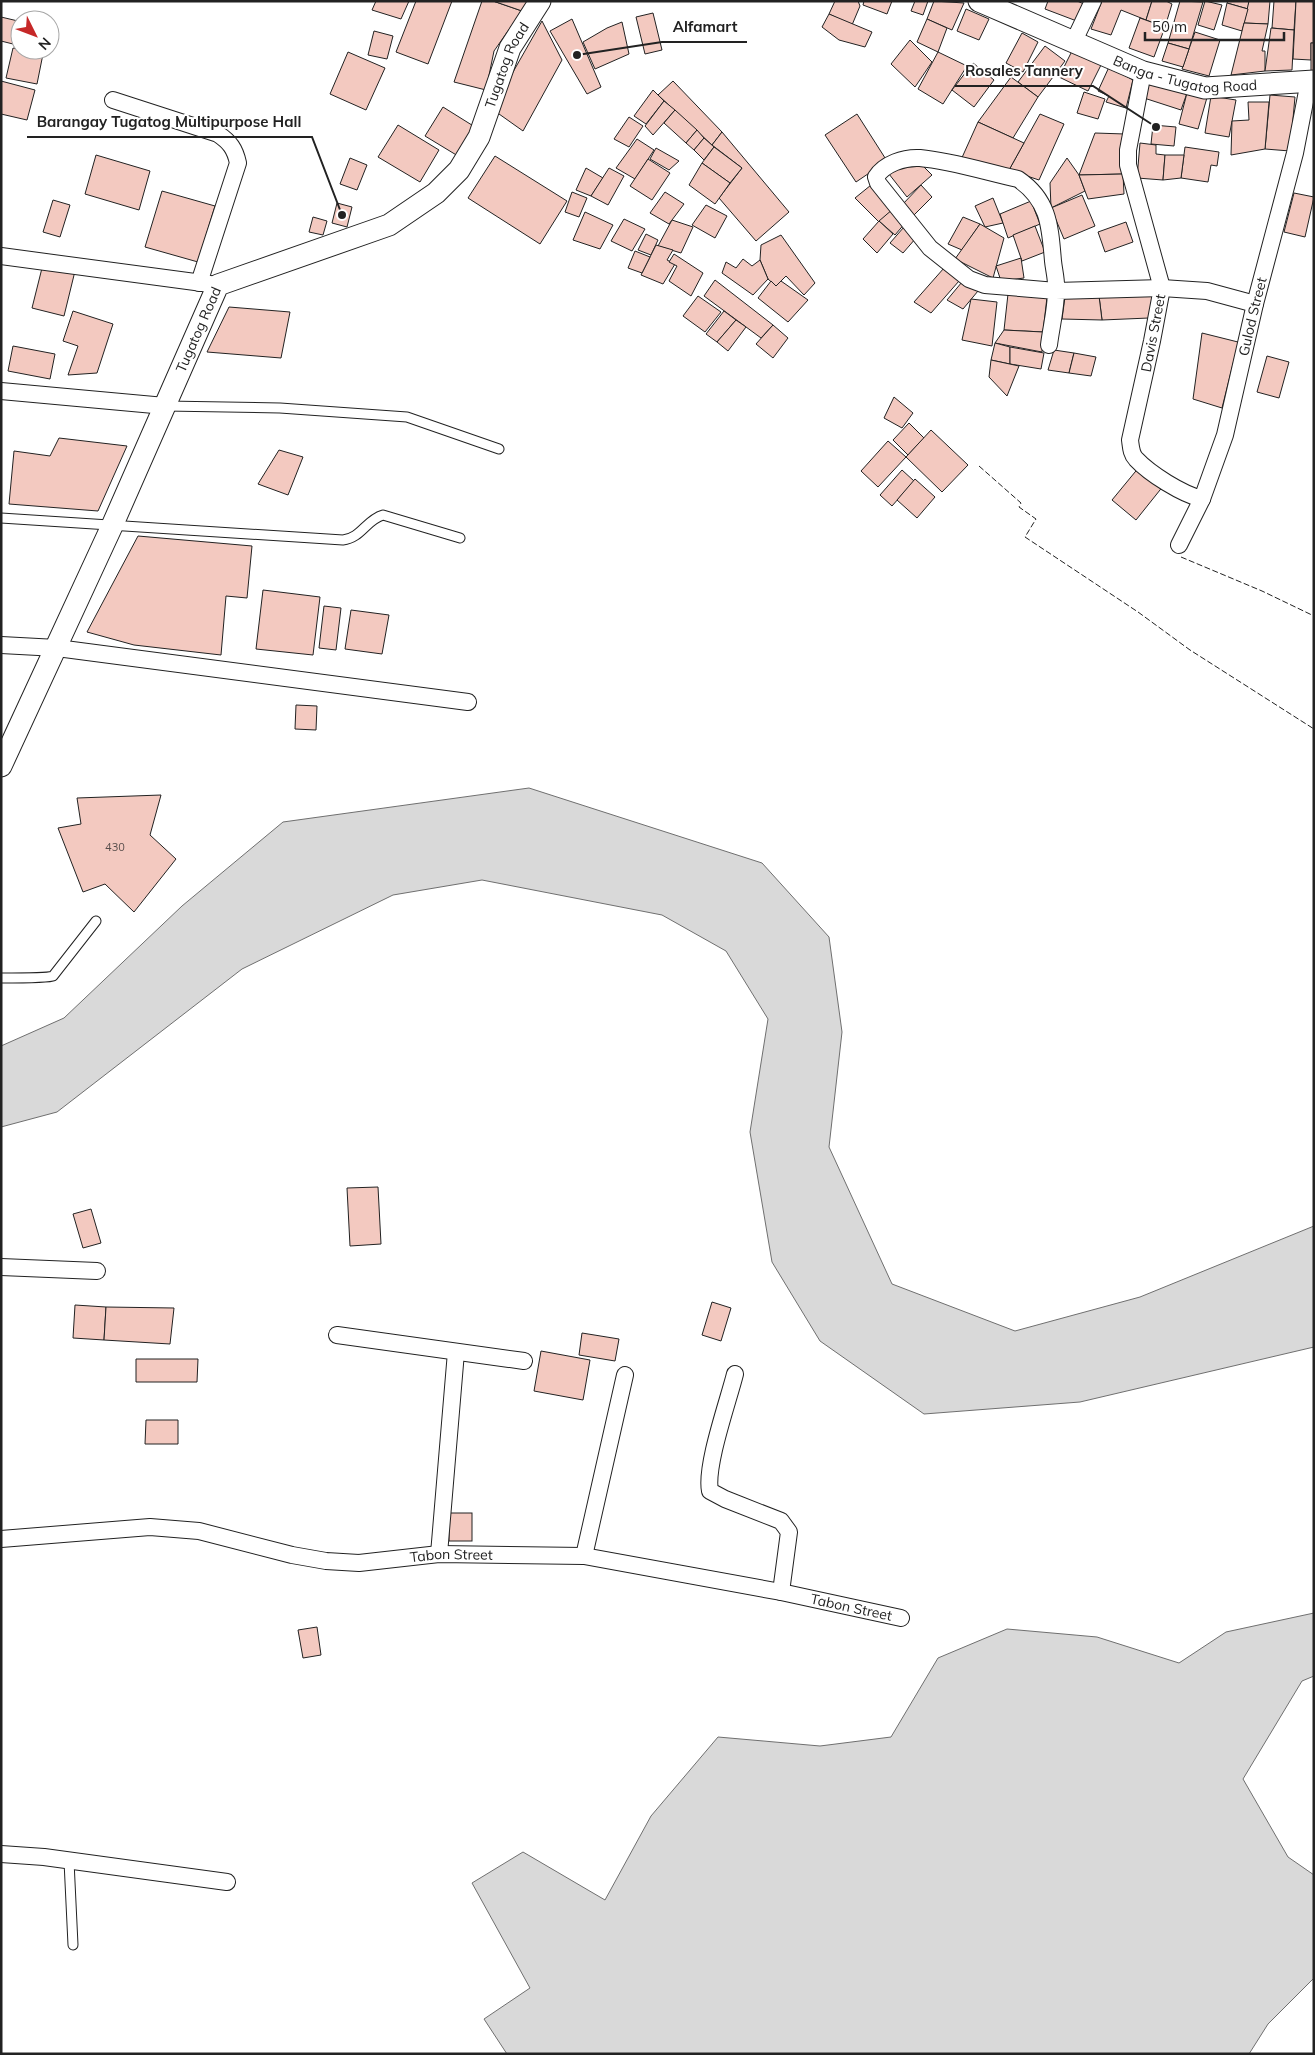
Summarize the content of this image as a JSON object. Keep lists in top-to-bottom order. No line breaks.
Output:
{"streets":{"street":["Tugatog Road","Banga - Tugatog Road","Gulod Street","Davis Street","Tabon Street"]},"crossings":[["Banga - Tugatog Road","Gulod Street"],["Banga - Tugatog Road","Davis Street"],["Gulod Street","Davis Street"]],"places":["Alfamart","Rosales Tannery","Barangay Tugatog Multipurpose Hall"],"house_numbers":["430"],"scale_bar":"50 m","north":"bottom right"}
